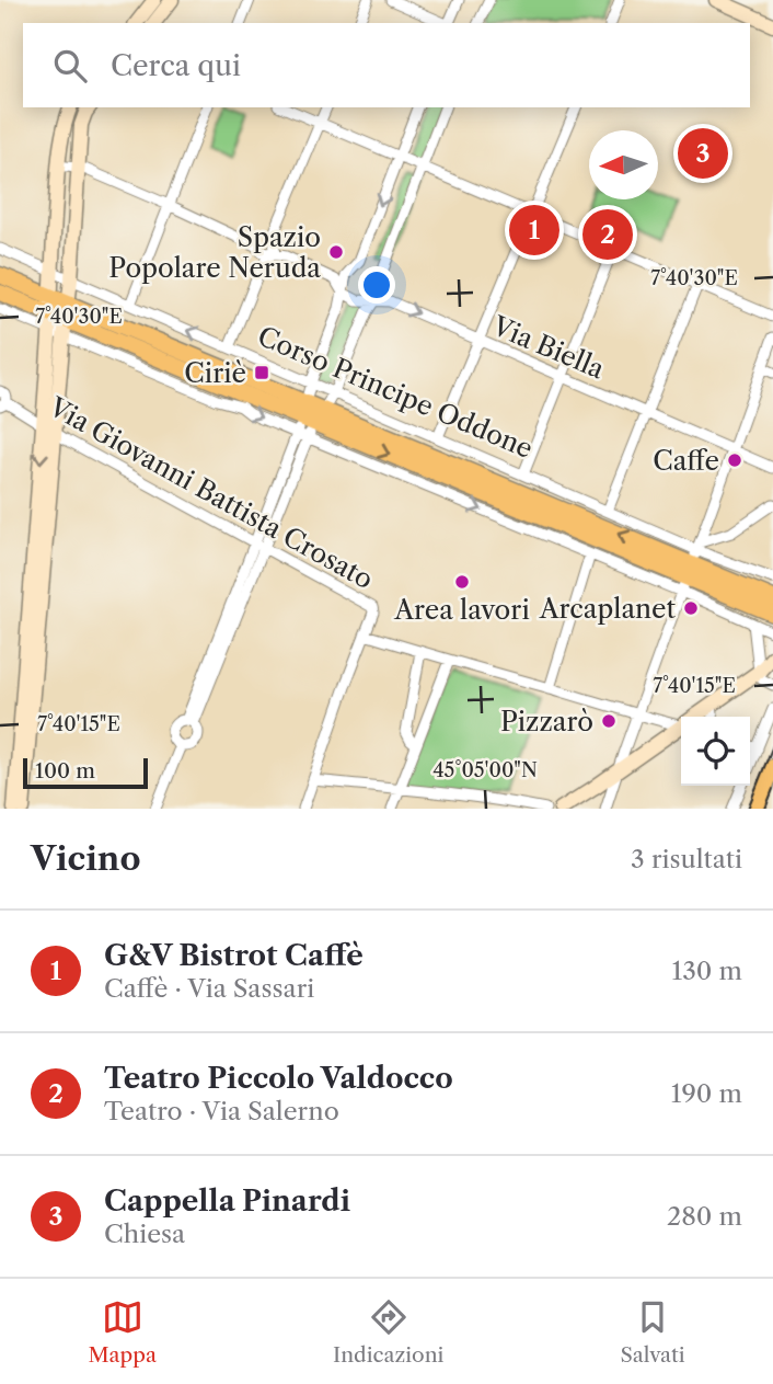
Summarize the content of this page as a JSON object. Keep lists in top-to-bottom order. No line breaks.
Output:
{"streets":{"main road":["Corso Principe Oddone"],"street":["Via Biella","Via Giovanni Battista Crosato"]},"places":{"other":["Spazio Popolare Neruda","Caffe","Area lavori","Arcaplanet","Pizzarò"],"transit":["Ciriè"]},"scale_bar":"100 m","north":"left","page":{"search":"Cerca qui","pins":["3","1","2"],"scale":"100 m","heading":["Vicino","3 risultati"],"list":[{"mark":"1","name":"G&V Bistrot Caffè","note":"Caffè · Via Sassari","value":"130 m"},{"mark":"2","name":"Teatro Piccolo Valdocco","note":"Teatro · Via Salerno","value":"190 m"},{"mark":"3","name":"Cappella Pinardi","note":"Chiesa","value":"280 m"}],"nav":["Mappa","Indicazioni","Salvati"]},"coordinates":["7°40'30\"E","7°40'15\"E","45°05'00\"N"]}
